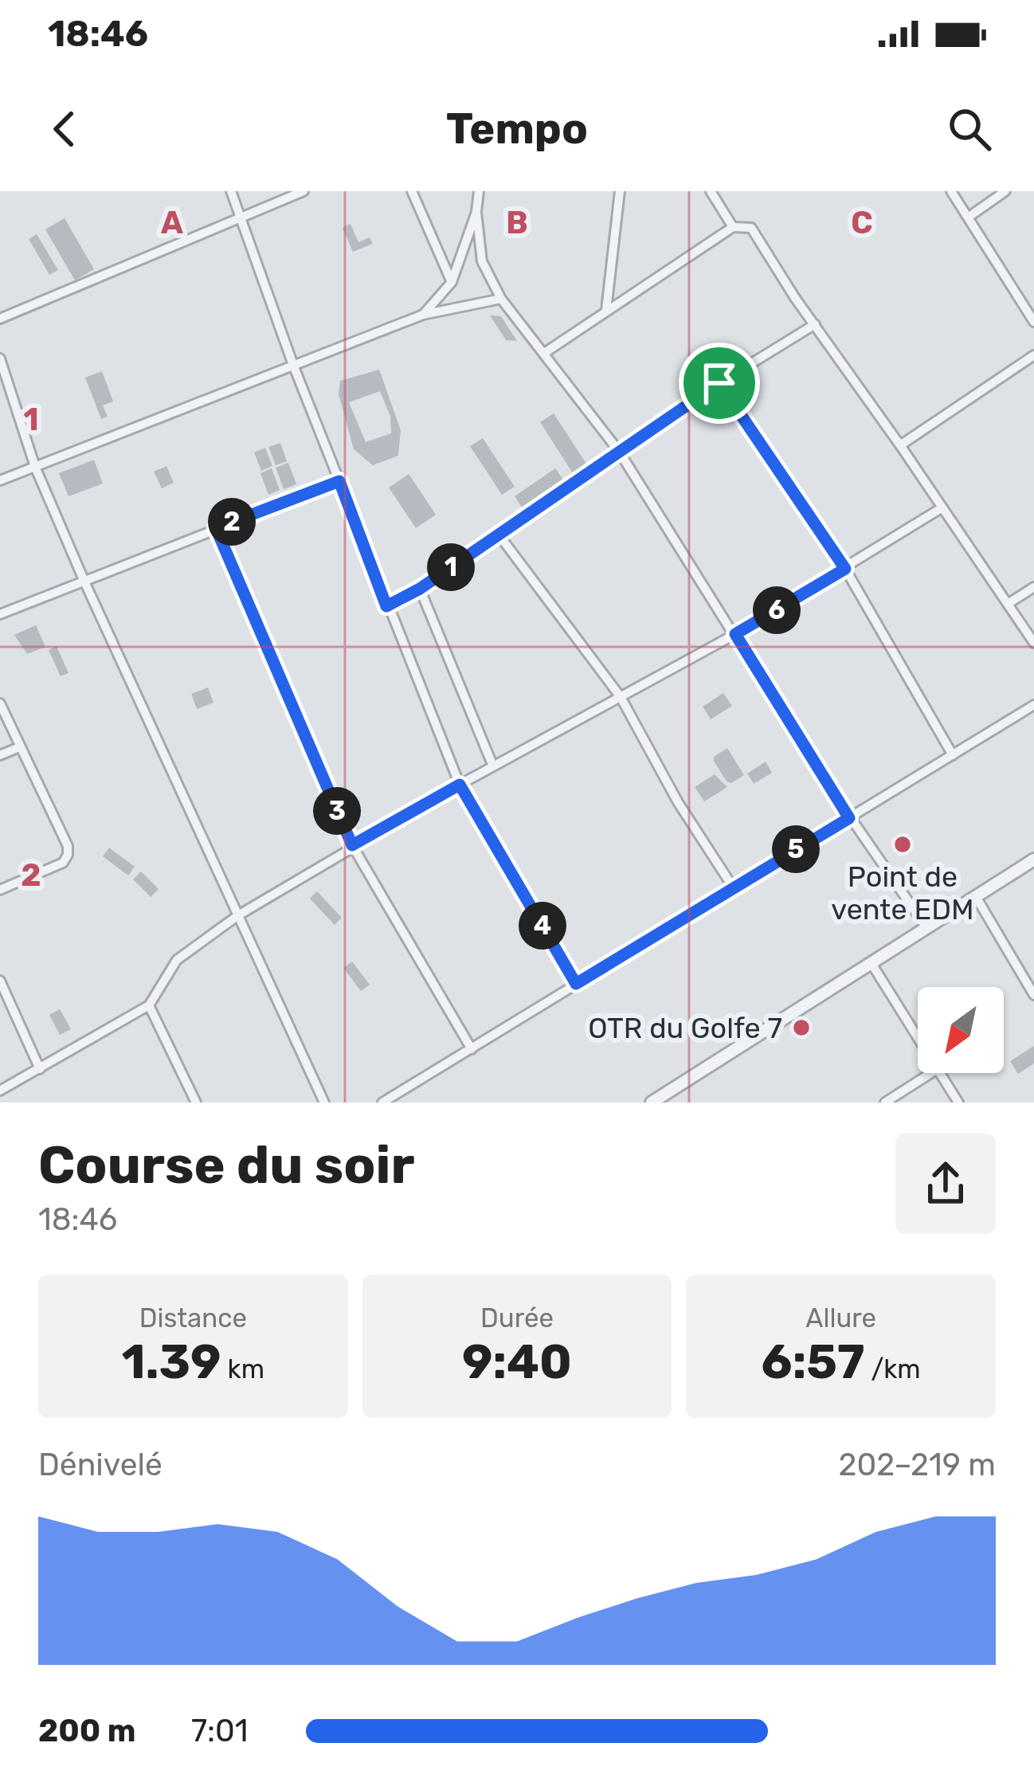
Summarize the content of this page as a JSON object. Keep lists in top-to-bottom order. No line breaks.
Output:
{"places":["Point de vente EDM","OTR du Golfe 7"],"north":"bottom left","page":{"status":"18:46","header":"Tempo","pins":["2","1","6","3","5","4"],"heading":["Course du soir","18:46"],"stats":[["Distance","1.39 km"],["Durée","9:40"],["Allure","6:57 /km"]],"chart":["Dénivelé","202–219 m"],"list":[{"name":"200 m","note":"7:01"}]},"grid":{"columns":["A","B","C"],"rows":["1","2"]}}
